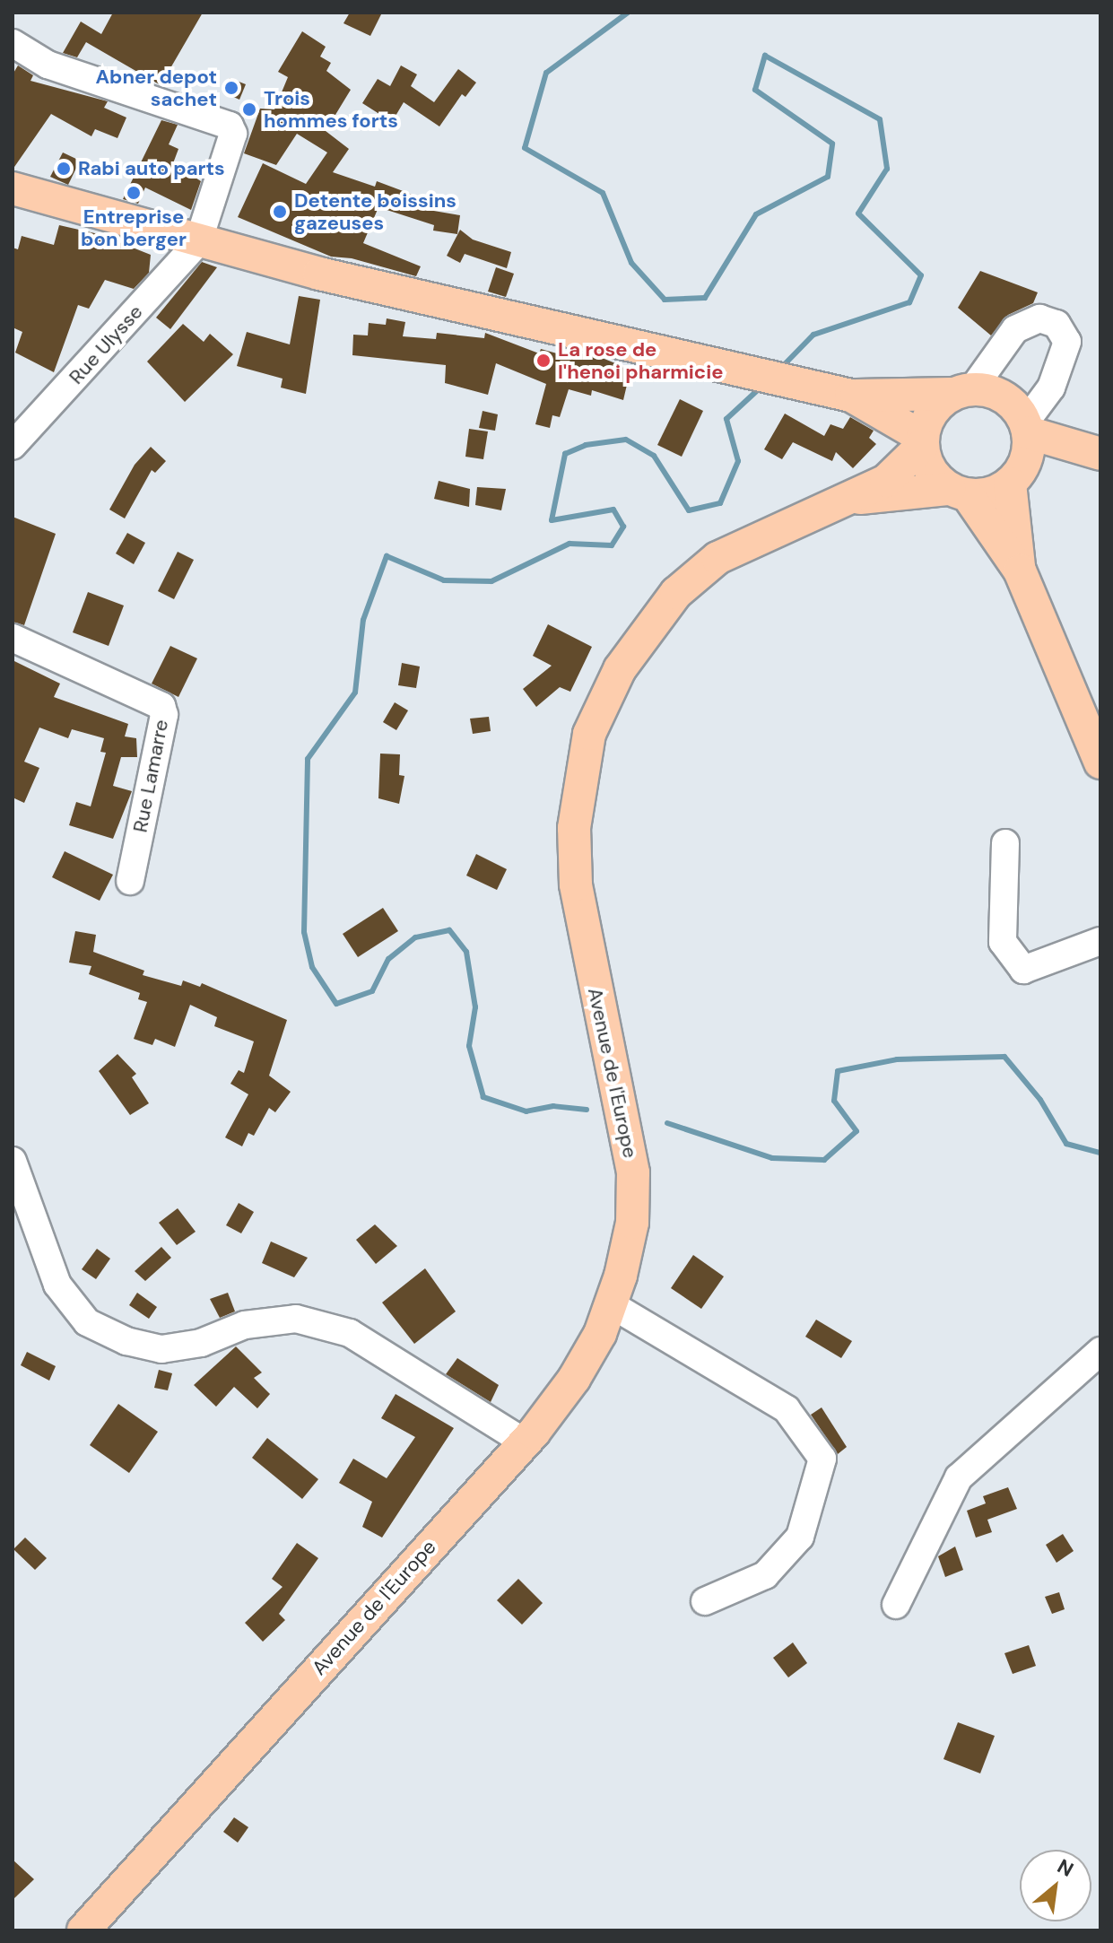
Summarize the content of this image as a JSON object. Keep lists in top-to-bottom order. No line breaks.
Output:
{"streets":{"main road":["Avenue de l'Europe"],"street":["Rue Ulysse","Rue Lamarre"]},"places":["Abner depot sachet","Trois hommes forts","Rabi auto parts","Entreprise bon berger","Detente boissins gazeuses","La rose de l'henoi pharmicie"],"north":"top right"}
